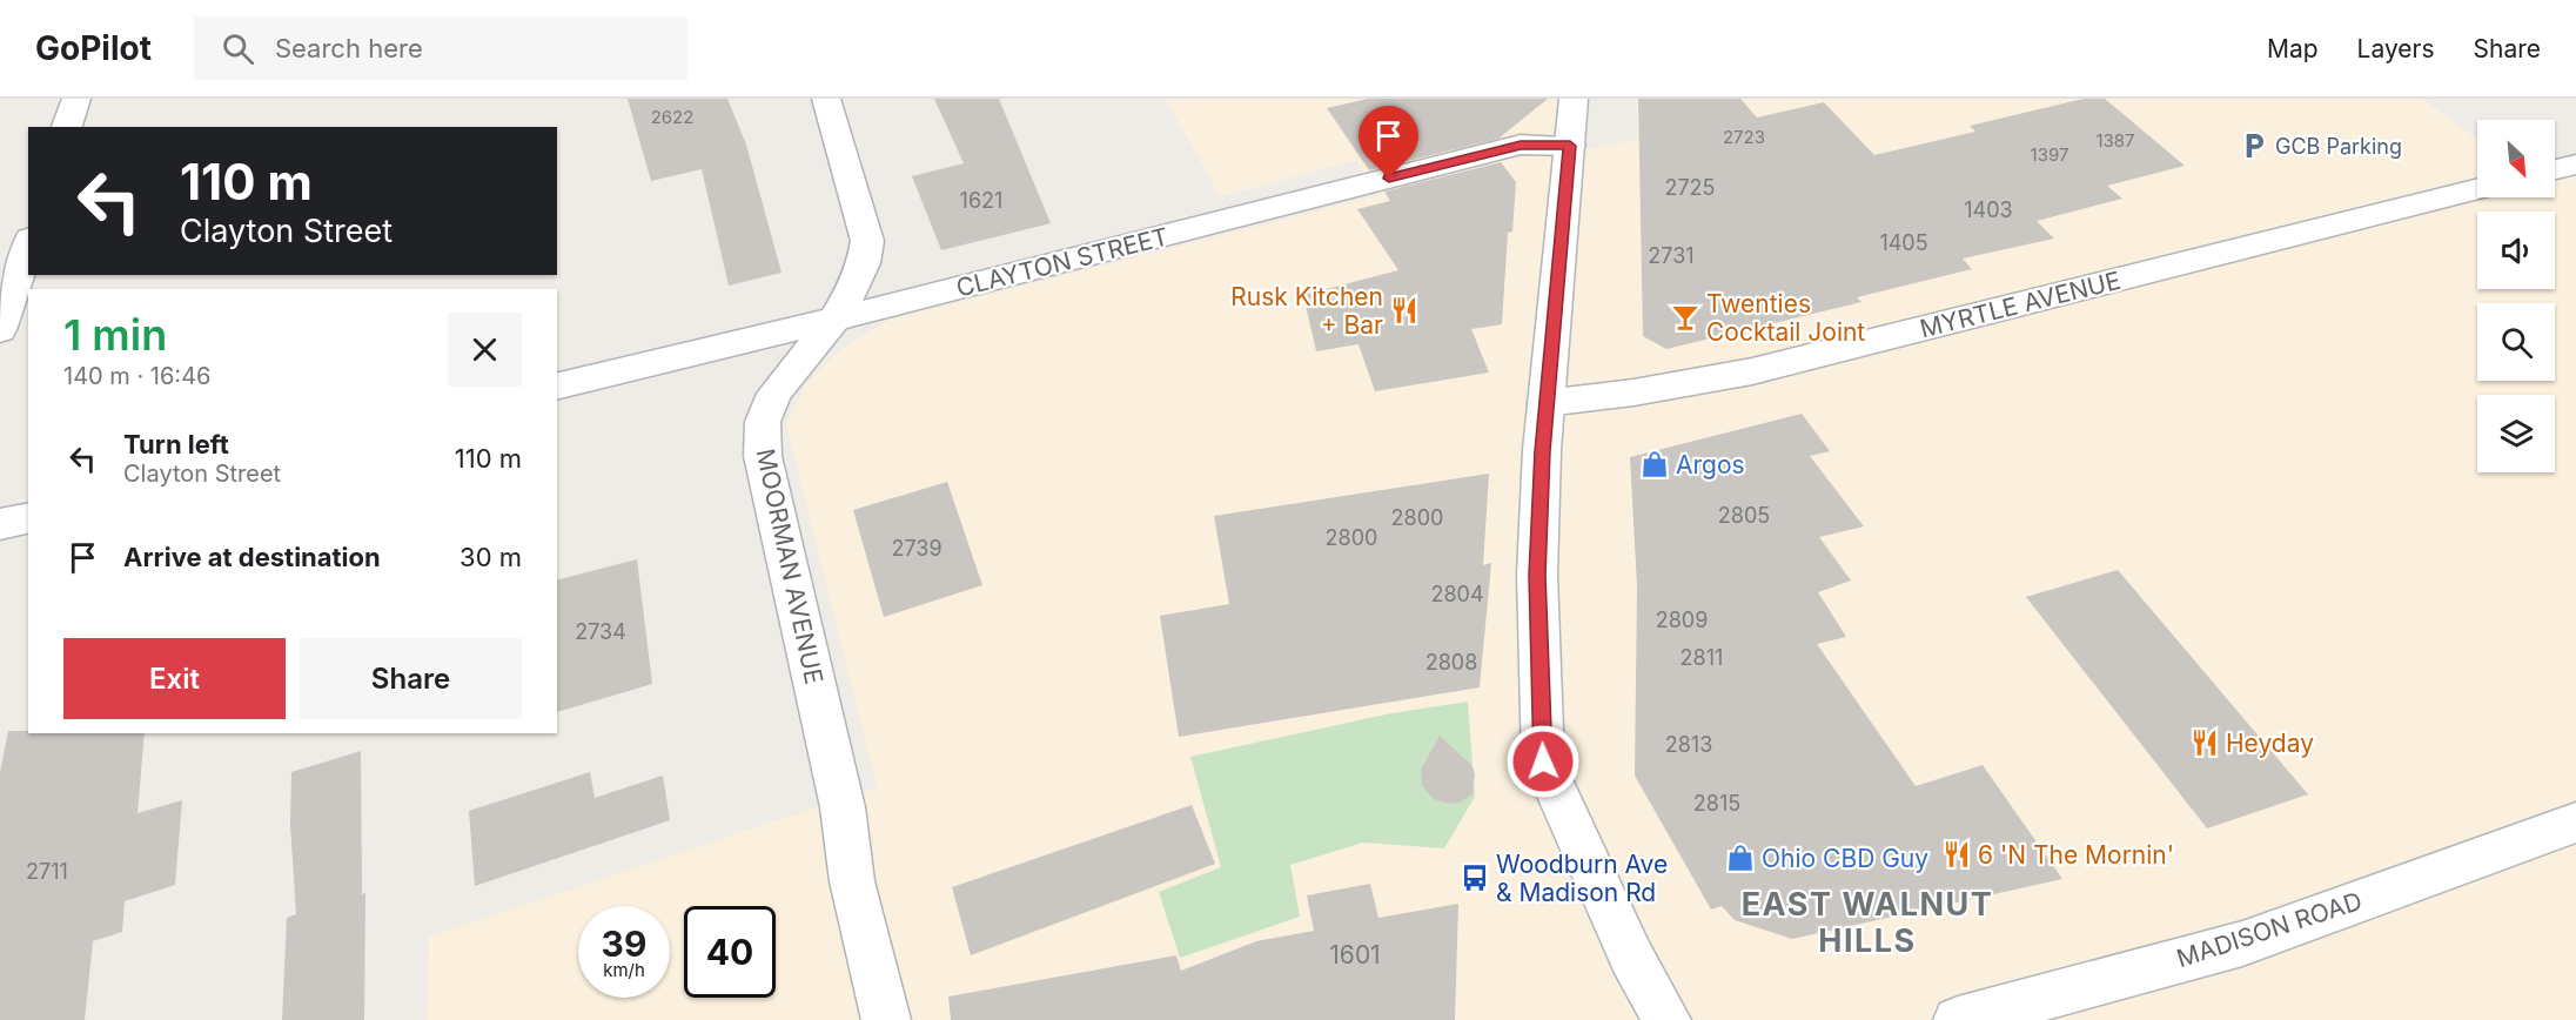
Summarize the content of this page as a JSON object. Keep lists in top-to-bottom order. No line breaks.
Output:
{"streets":{"street":["CLAYTON STREET","MYRTLE AVENUE","MOORMAN AVENUE","MADISON ROAD"]},"crossings":[["CLAYTON STREET","MOORMAN AVENUE"]],"districts":["EAST WALNUT HILLS"],"places":{"parking":["GCB Parking"],"restaurant":["Rusk Kitchen + Bar","Heyday","6 'N The Mornin'"],"bar":["Twenties Cocktail Joint"],"shop":["Argos","Ohio CBD Guy"],"bus stop":["Woodburn Ave & Madison Rd"]},"house_numbers":["2622","2723","1387","1397","2725","1621","1403","1405","2731","2805","2800","2800","2739","2804","2809","2734","2811","2808","2813","2815","2711","1601"],"north":"bottom right","page":{"header":"GoPilot","search":"Search here","nav":["Map","Layers","Share"],"turn":["110 m","Clayton Street"],"heading":["1 min","140 m · 16:46"],"list":[{"name":"Turn left","note":"Clayton Street","value":"110 m"},{"name":"Arrive at destination","value":"30 m"}],"buttons":["Exit","Share"],"speed":"39 km/h","limit":"40"}}
